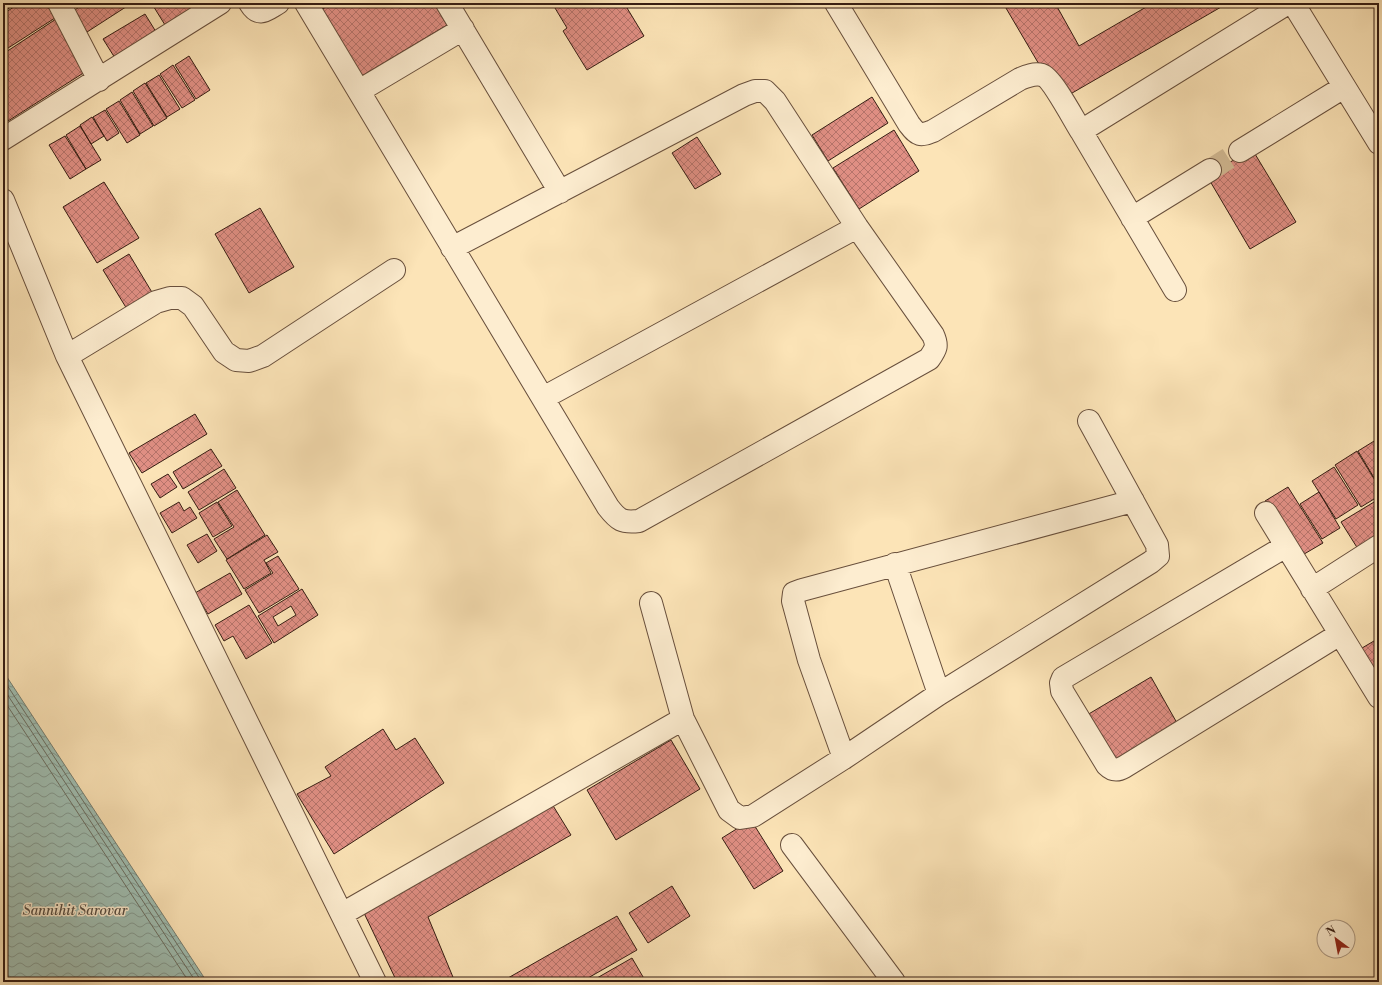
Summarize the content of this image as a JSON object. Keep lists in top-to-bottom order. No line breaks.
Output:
{"water":["Sannihit Sarovar"],"north":"top left"}
